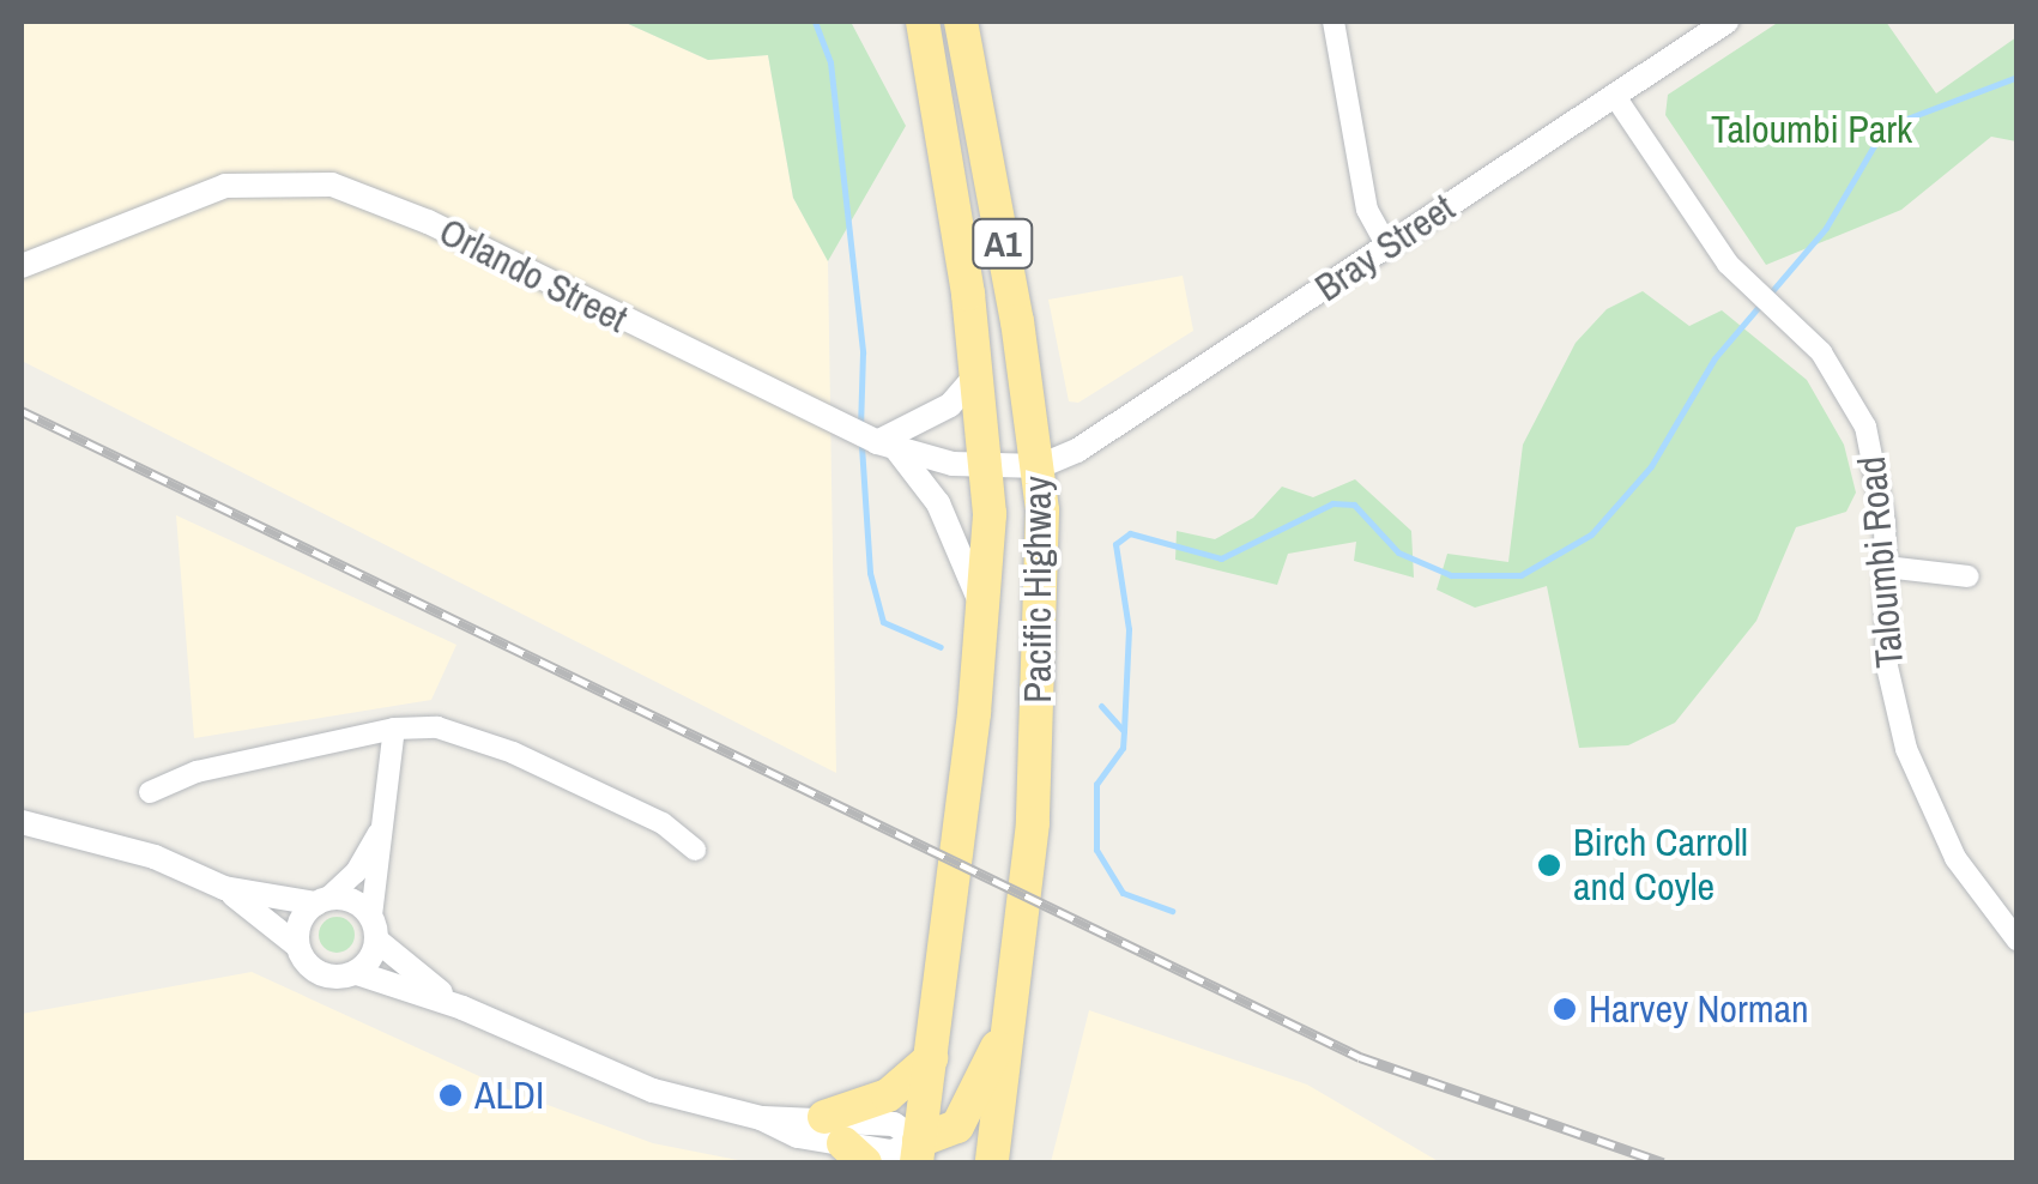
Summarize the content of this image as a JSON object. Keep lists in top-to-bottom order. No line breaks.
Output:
{"streets":{"highway":["A1","Pacific Highway"],"street":["Bray Street","Orlando Street","Taloumbi Road"]},"crossings":[["Bray Street","Orlando Street"],["Bray Street","Taloumbi Road"],["Bray Street","Pacific Highway"],["Orlando Street","Pacific Highway"]],"parks":["Taloumbi Park"],"places":["Birch Carroll and Coyle","Harvey Norman","ALDI"]}
